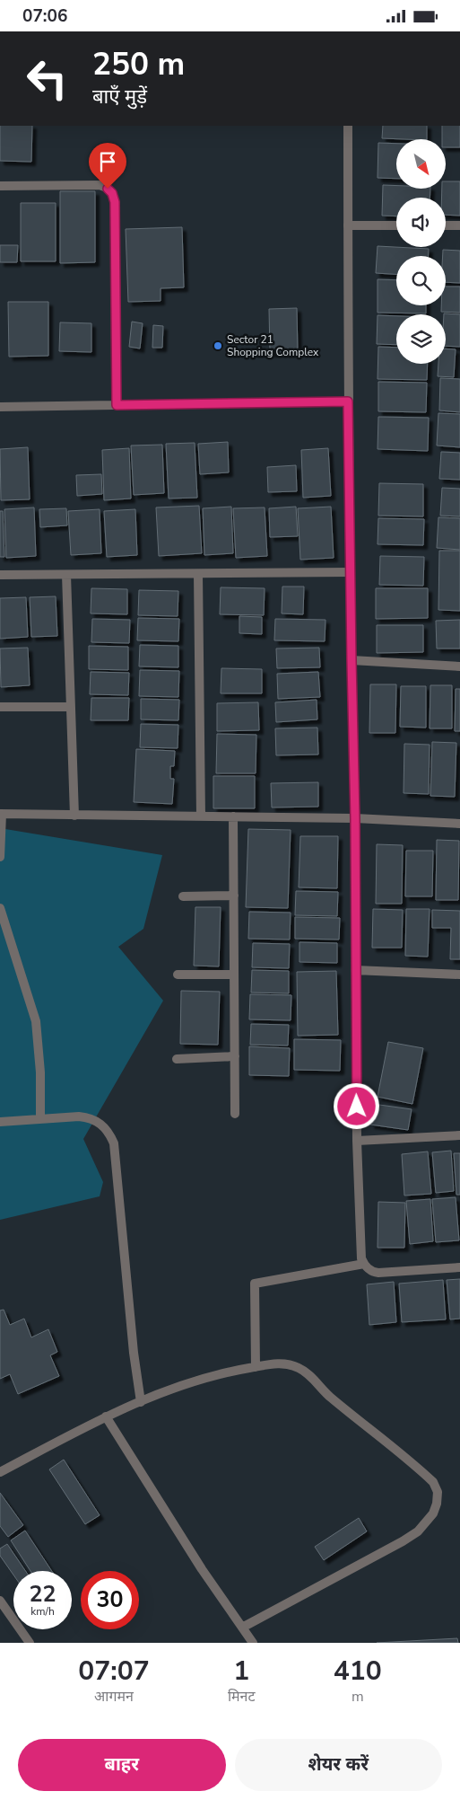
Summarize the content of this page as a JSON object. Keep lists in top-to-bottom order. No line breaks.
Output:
{"places":["Sector 21 Shopping Complex"],"north":"bottom right","page":{"status":"07:06","turn":["250 m","बाएँ मुड़ें"],"speed":"22 km/h","limit":"30","eta":["07:07","आगमन","1","मिनट","410","m"],"buttons":["बाहर","शेयर करें"]}}
